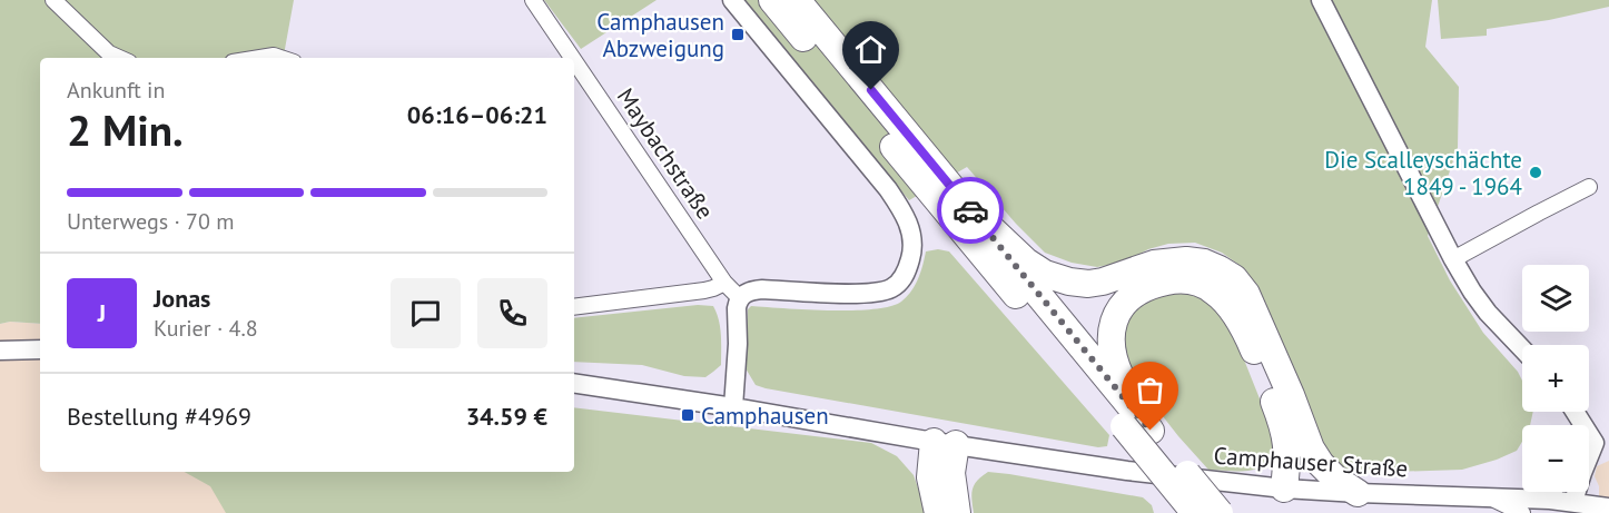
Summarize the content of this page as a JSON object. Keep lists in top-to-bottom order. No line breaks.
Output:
{"streets":{"street":["Maybachstraße","Camphauser Straße"]},"places":{"transit":["Camphausen Abzweigung","Camphausen"],"other":["Die Scalleyschächte 1849 - 1964"]},"page":{"heading":["2 Min.","Ankunft in","06:16–06:21"],"panel":["Jonas","Kurier · 4.8","Bestellung #4969","34.59 €"],"bar":"Unterwegs · 70 m","map_buttons":["+","−"],"round":"J"}}
